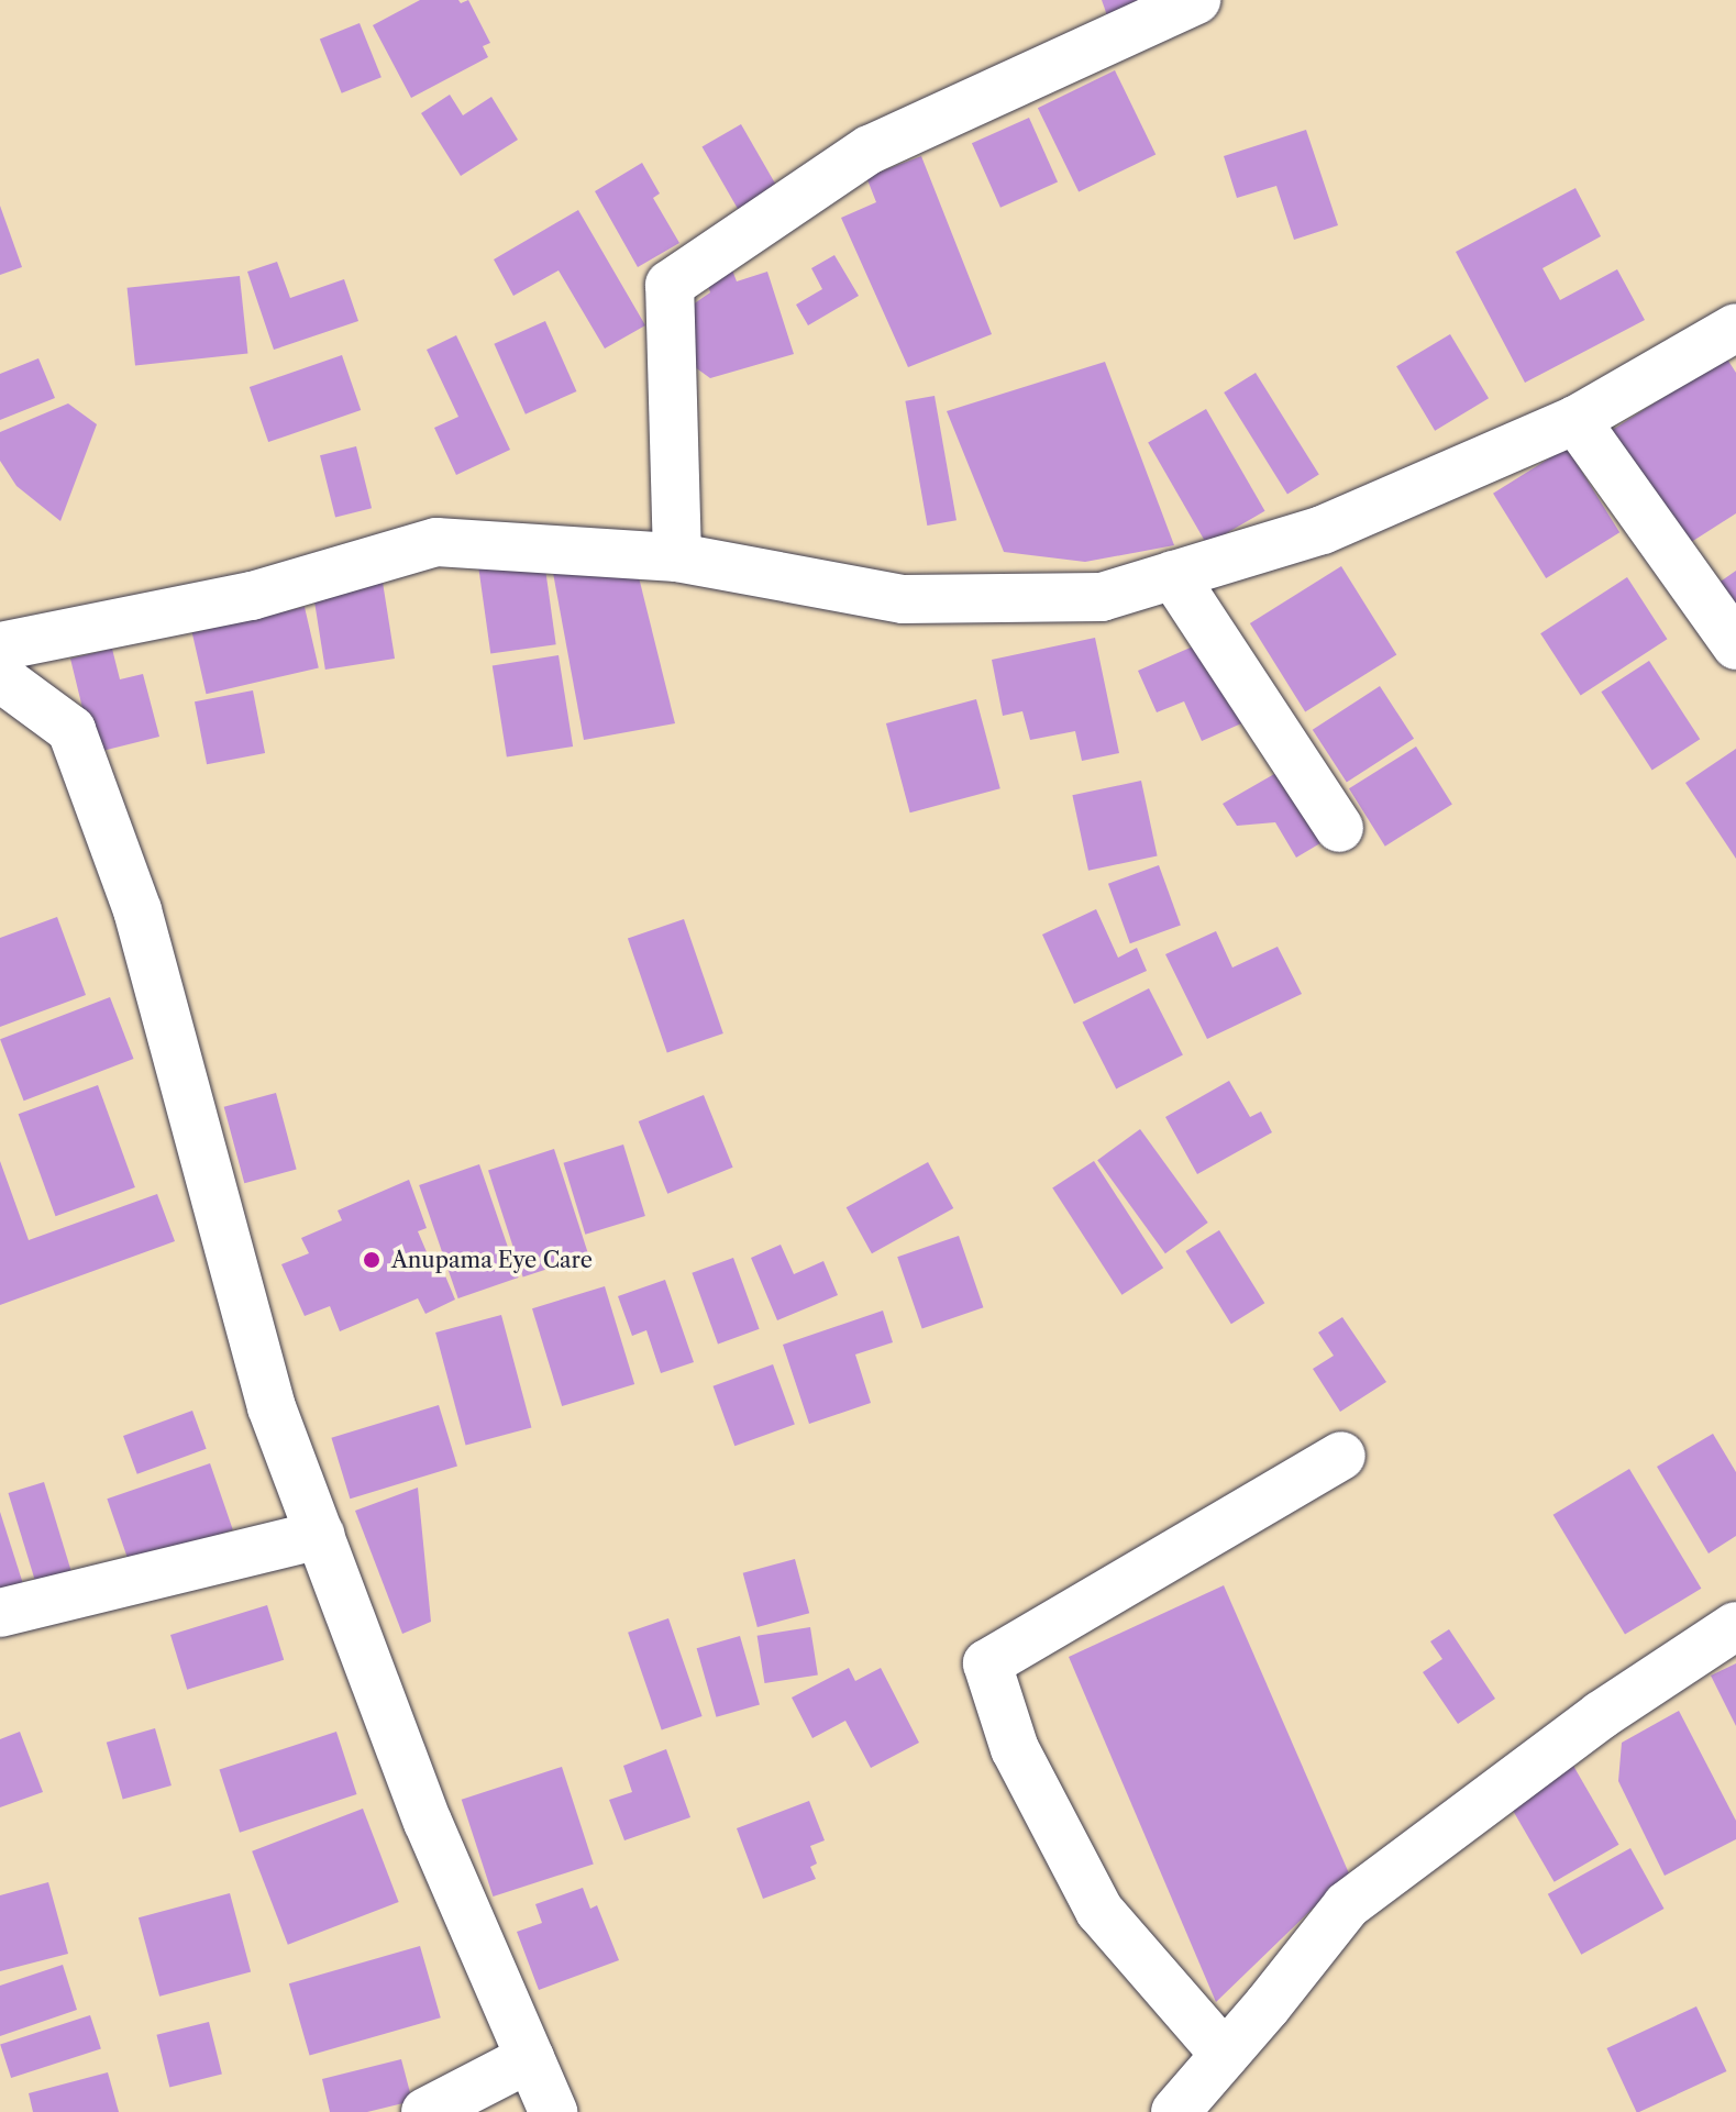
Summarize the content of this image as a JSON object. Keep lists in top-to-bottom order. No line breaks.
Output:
{"places":["Anupama Eye Care"]}
